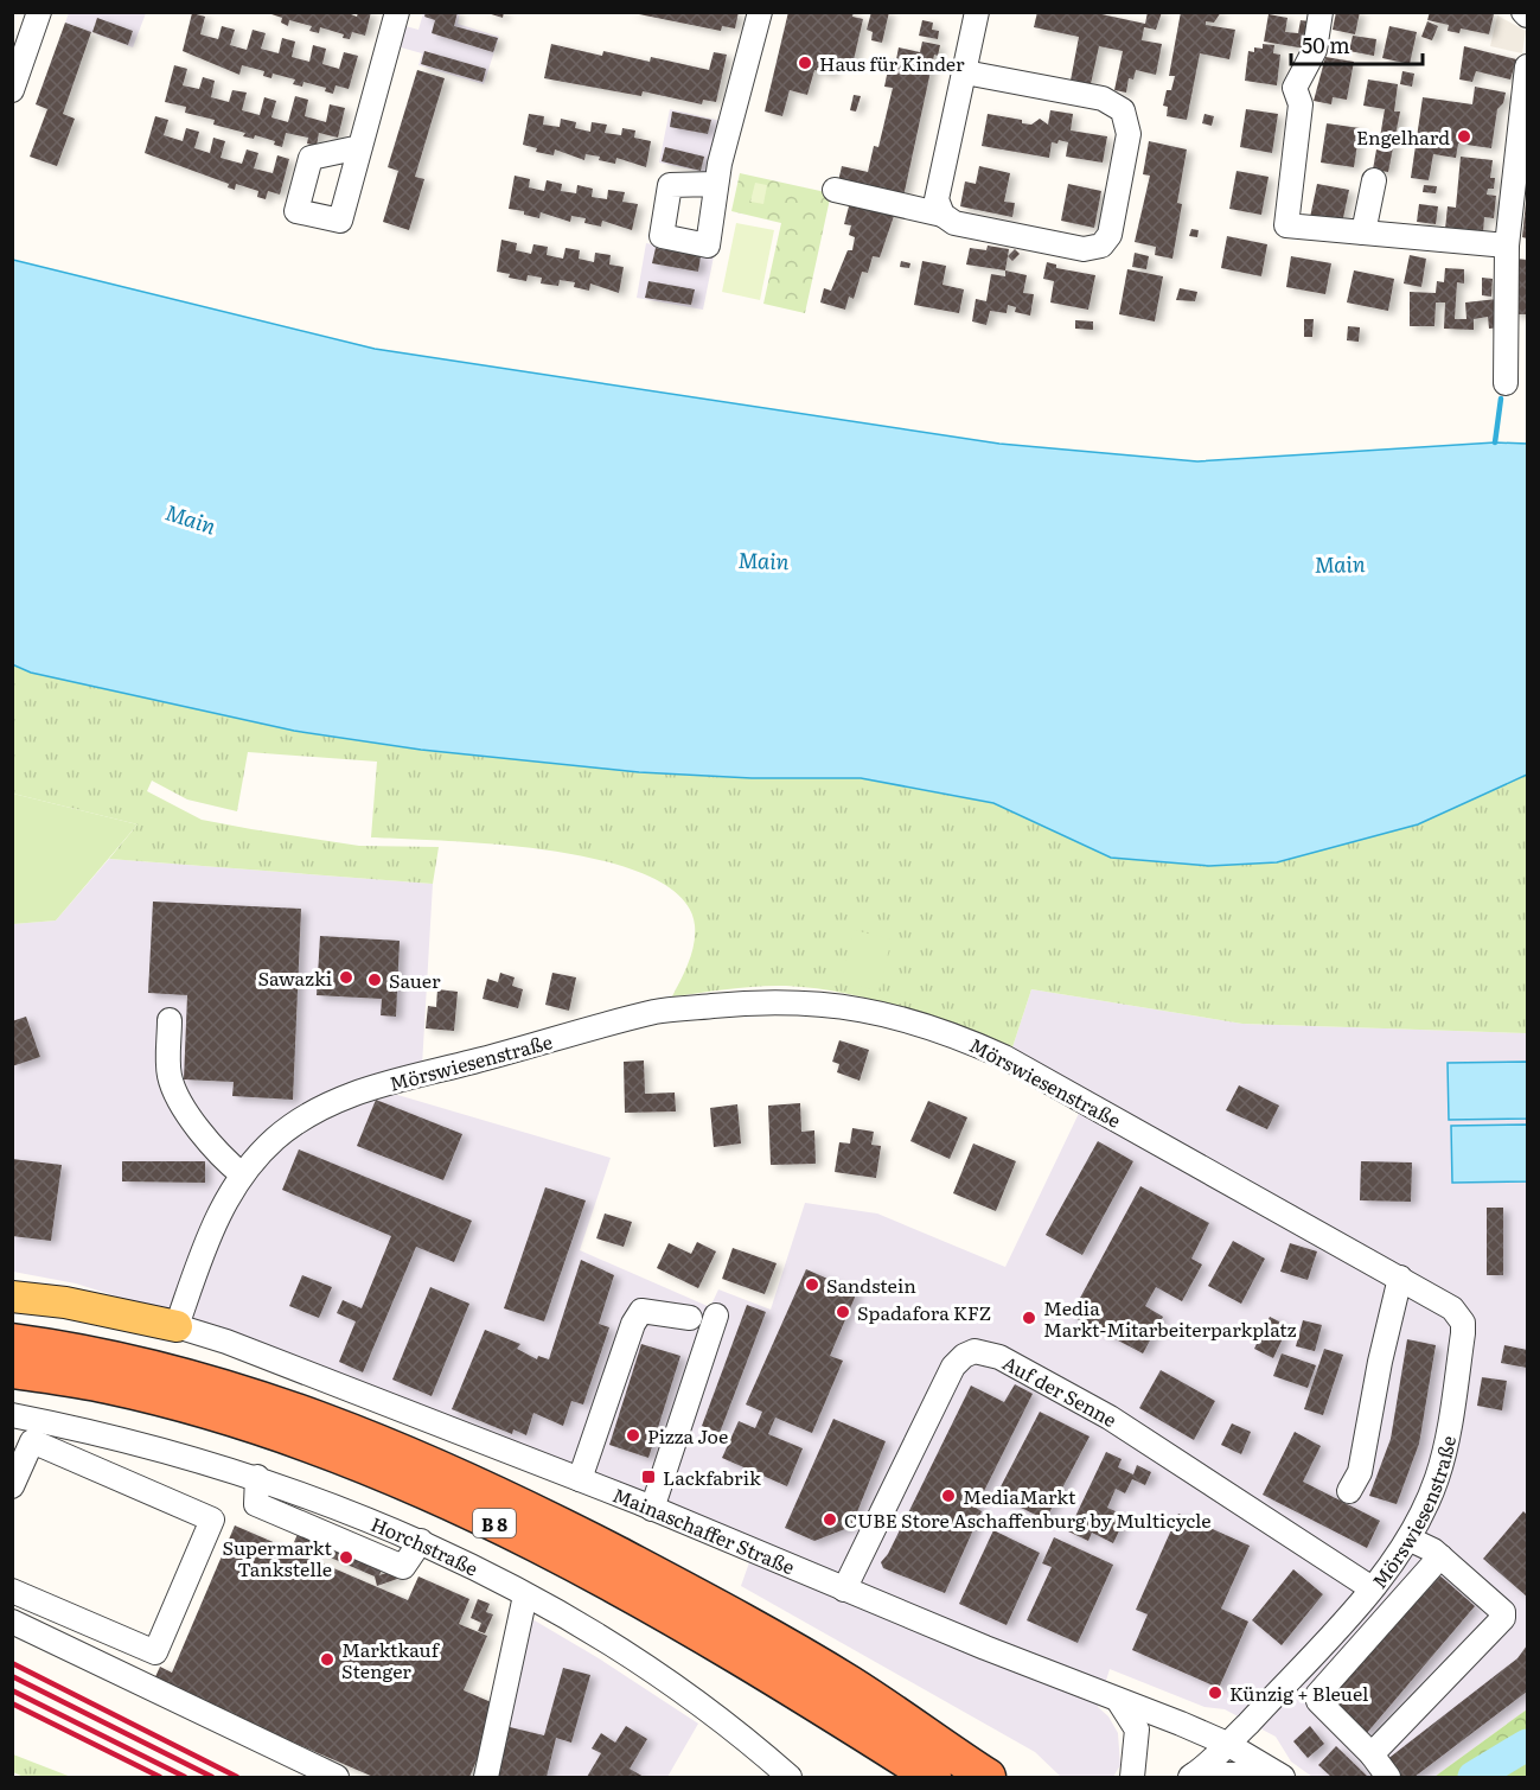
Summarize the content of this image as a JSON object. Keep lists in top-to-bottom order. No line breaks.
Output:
{"streets":{"highway":["B 8"],"street":["Mörswiesenstraße","Auf der Senne","Mainaschaffer Straße","Horchstraße"]},"crossings":[["Mörswiesenstraße","Auf der Senne"],["Mörswiesenstraße","Mainaschaffer Straße"],["Auf der Senne","Mainaschaffer Straße"]],"water":["Main"],"places":{"other":["Haus für Kinder","Engelhard","Sawazki","Sauer","Sandstein","Spadafora KFZ","Media Markt-Mitarbeiterparkplatz","Pizza Joe","MediaMarkt","CUBE Store Aschaffenburg by Multicycle","Supermarkt Tankstelle","Marktkauf Stenger","Künzig + Bleuel"],"transit":["Lackfabrik"]},"scale_bar":"50 m"}
